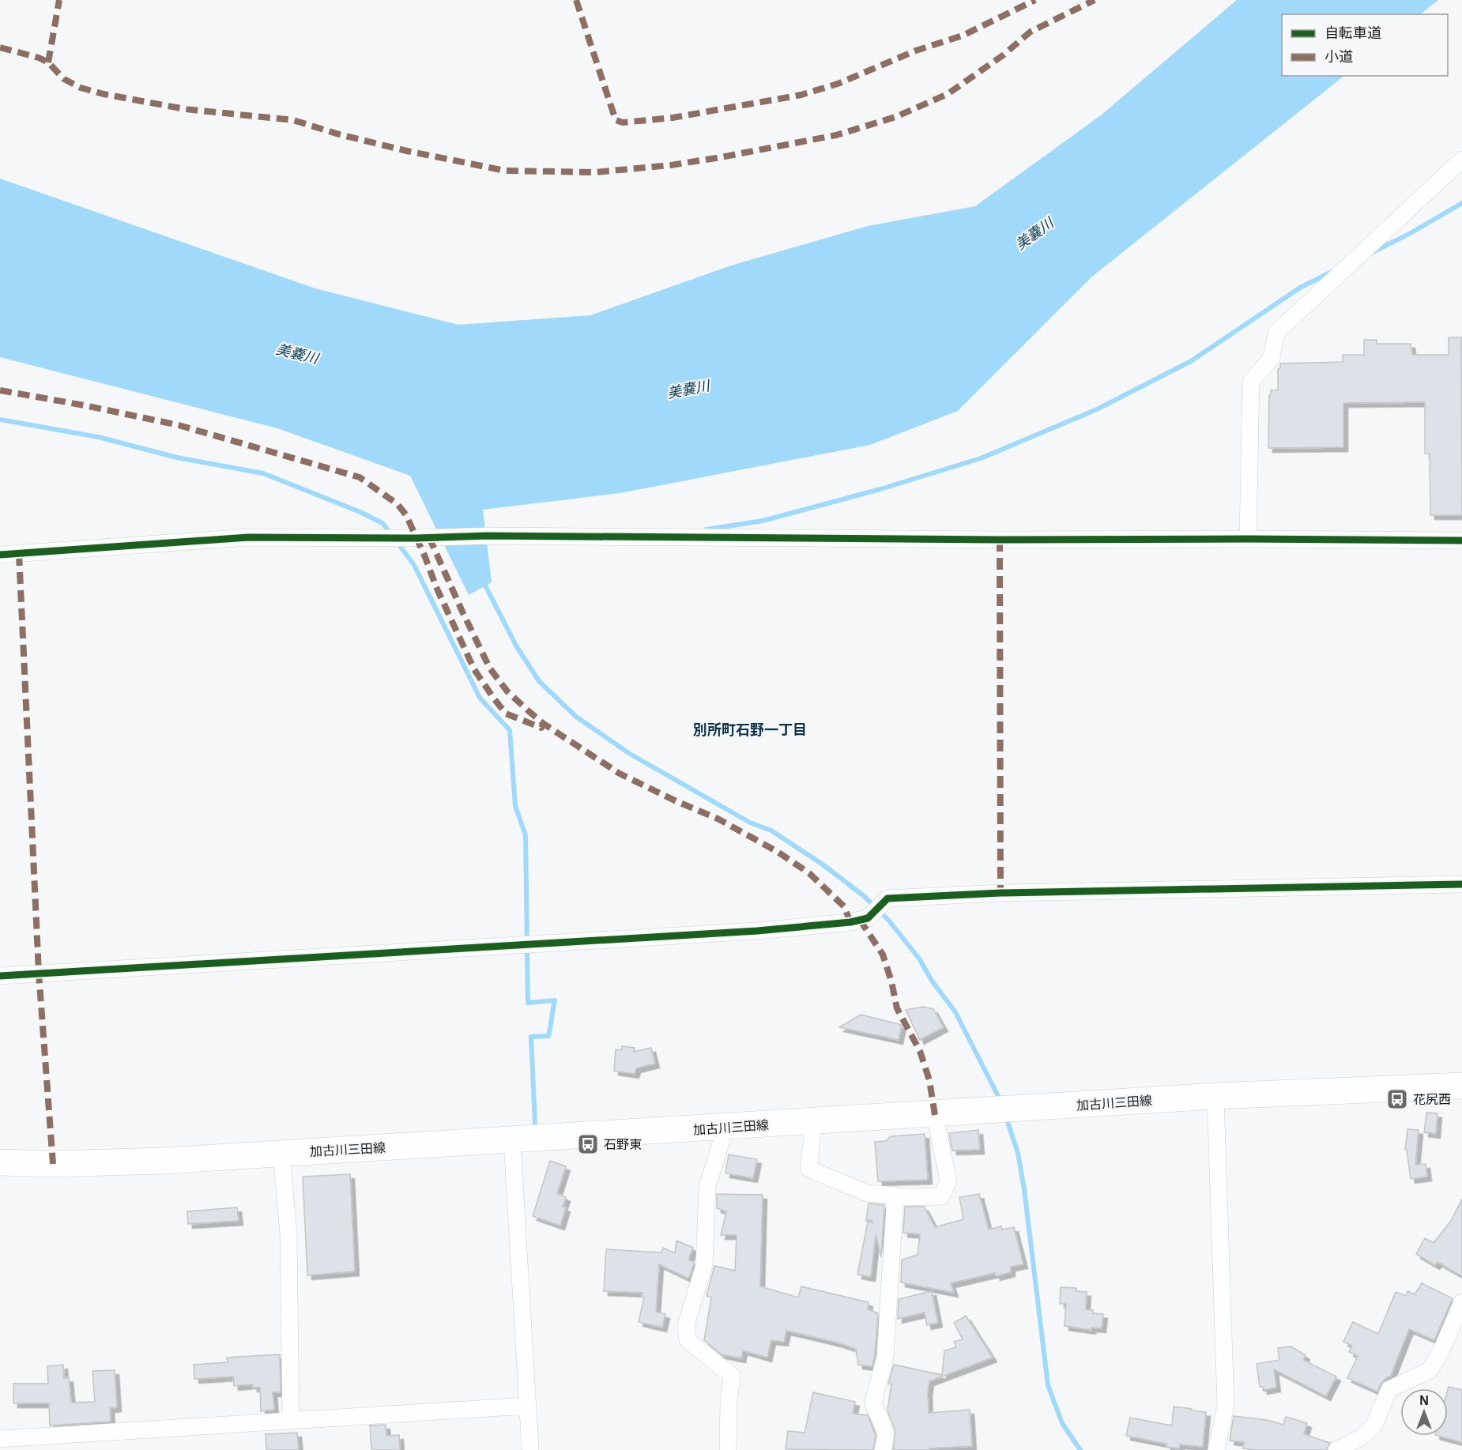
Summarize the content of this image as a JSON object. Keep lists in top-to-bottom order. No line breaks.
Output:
{"streets":{"main road":["加古川三田線"]},"districts":["別所町石野一丁目"],"water":["美嚢川"],"places":{"bus stop":["花尻西","石野東"]},"legend":["自転車道","小道"],"north":"top"}
